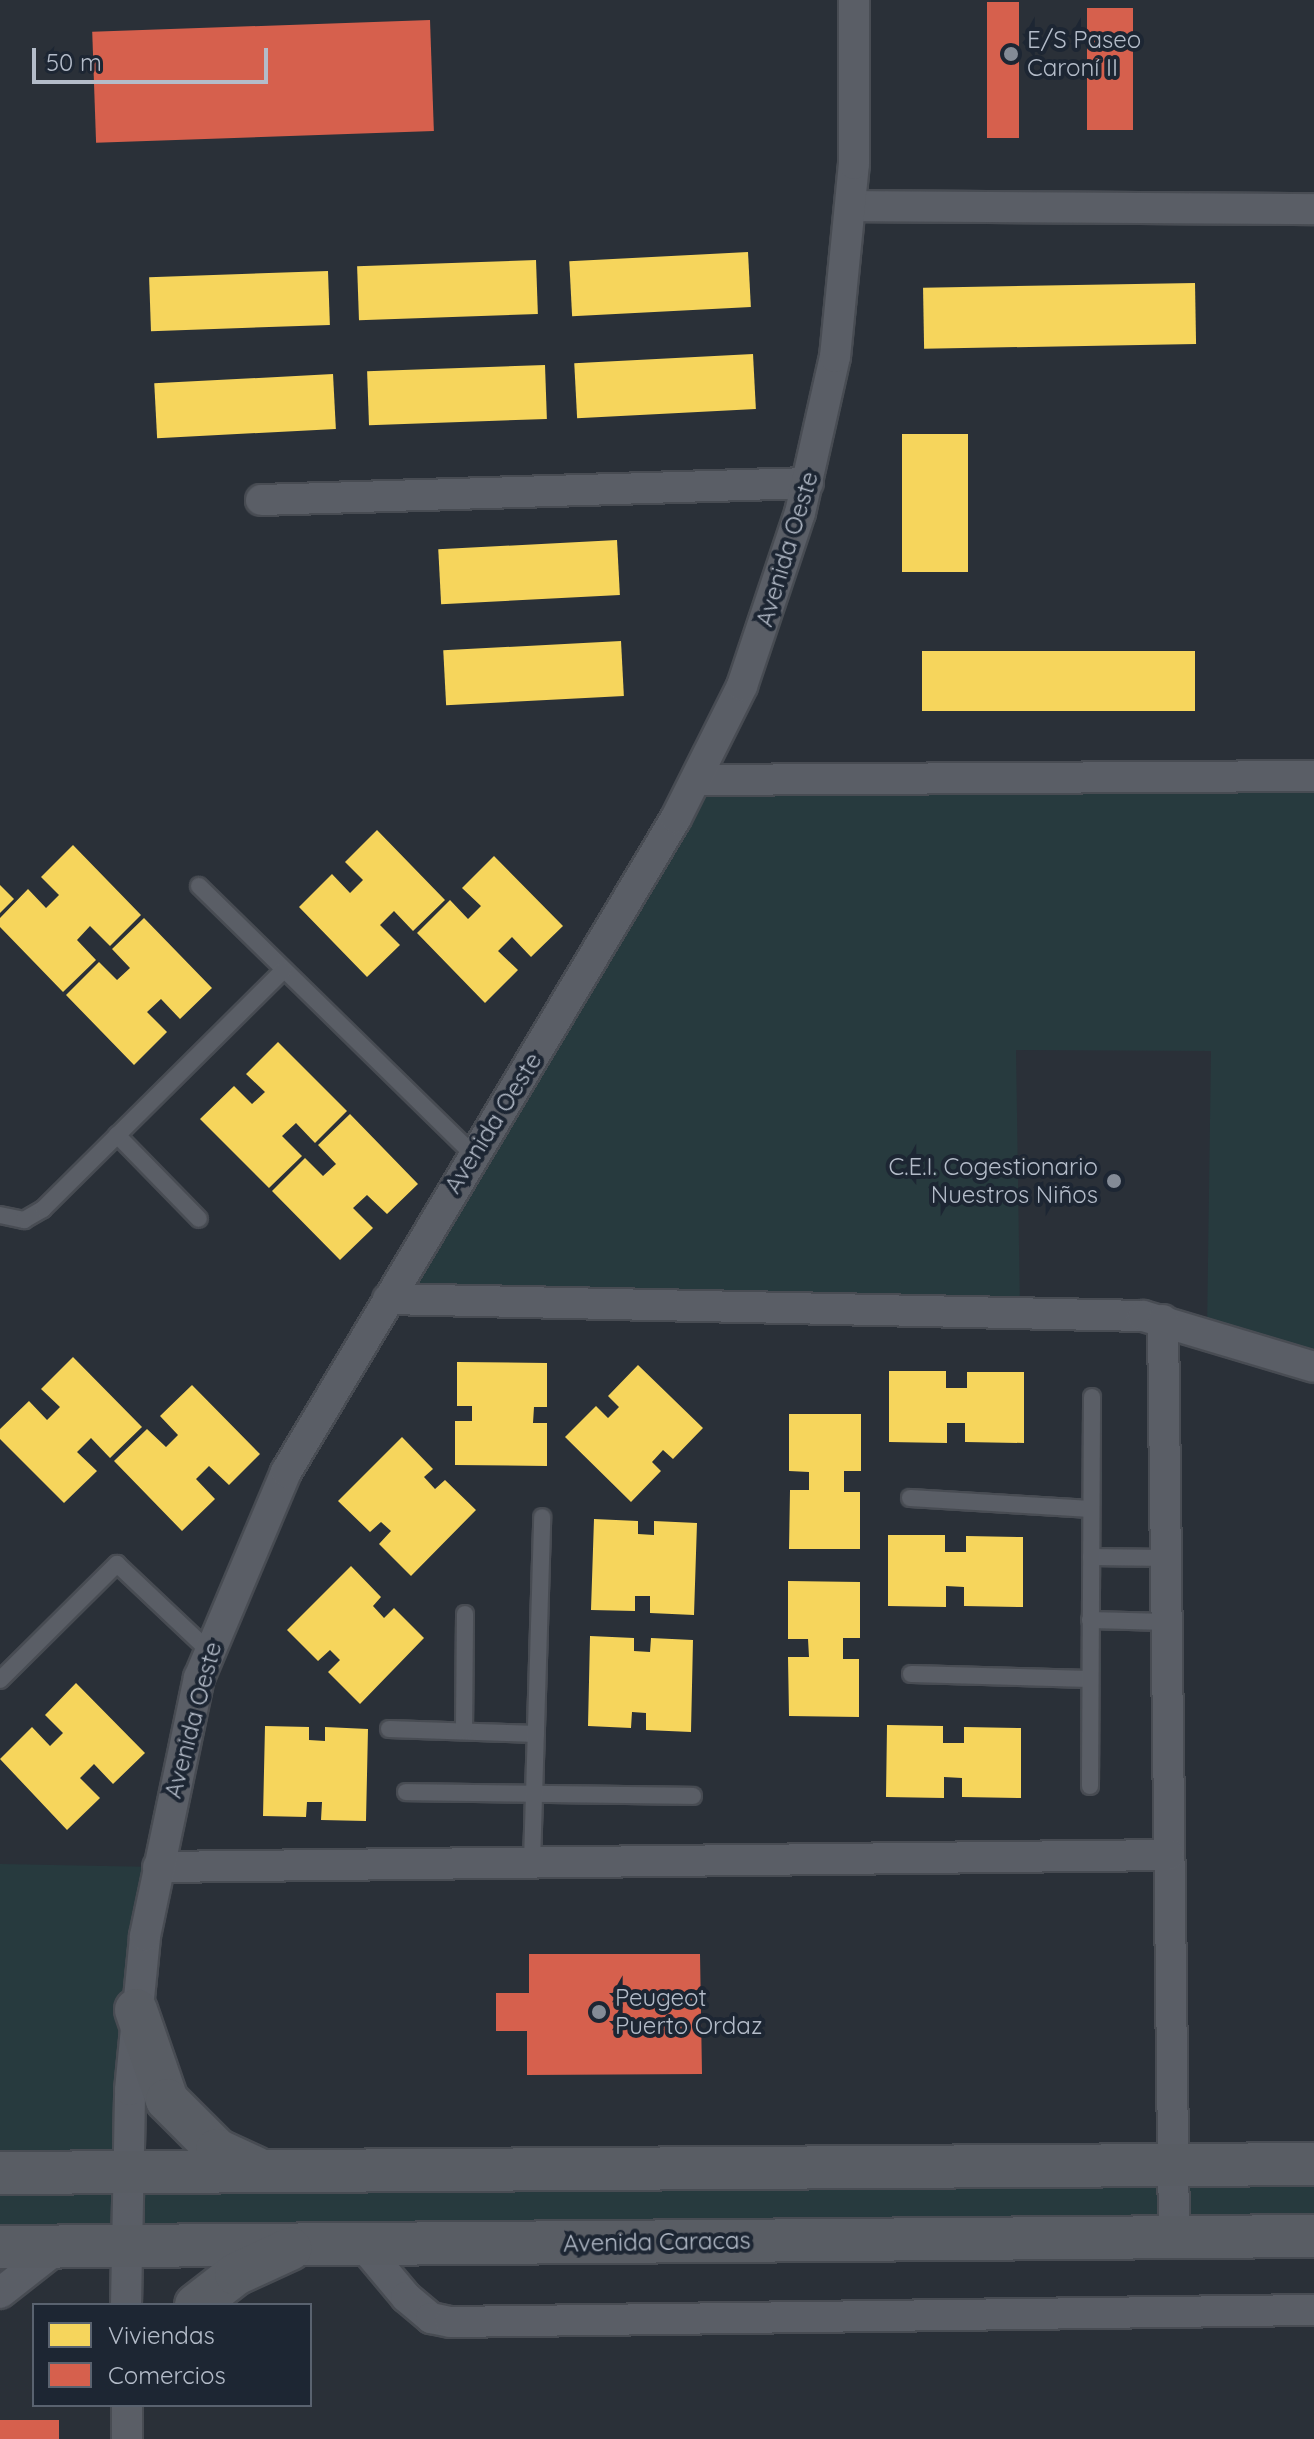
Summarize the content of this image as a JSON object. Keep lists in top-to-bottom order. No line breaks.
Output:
{"streets":{"street":["Avenida Oeste","Avenida Caracas"]},"crossings":[["Avenida Oeste","Avenida Caracas"]],"places":["E/S Paseo Caroní II","C.E.I. Cogestionario Nuestros Niños","Peugeot Puerto Ordaz"],"legend":["Viviendas","Comercios"],"scale_bar":"50 m"}
